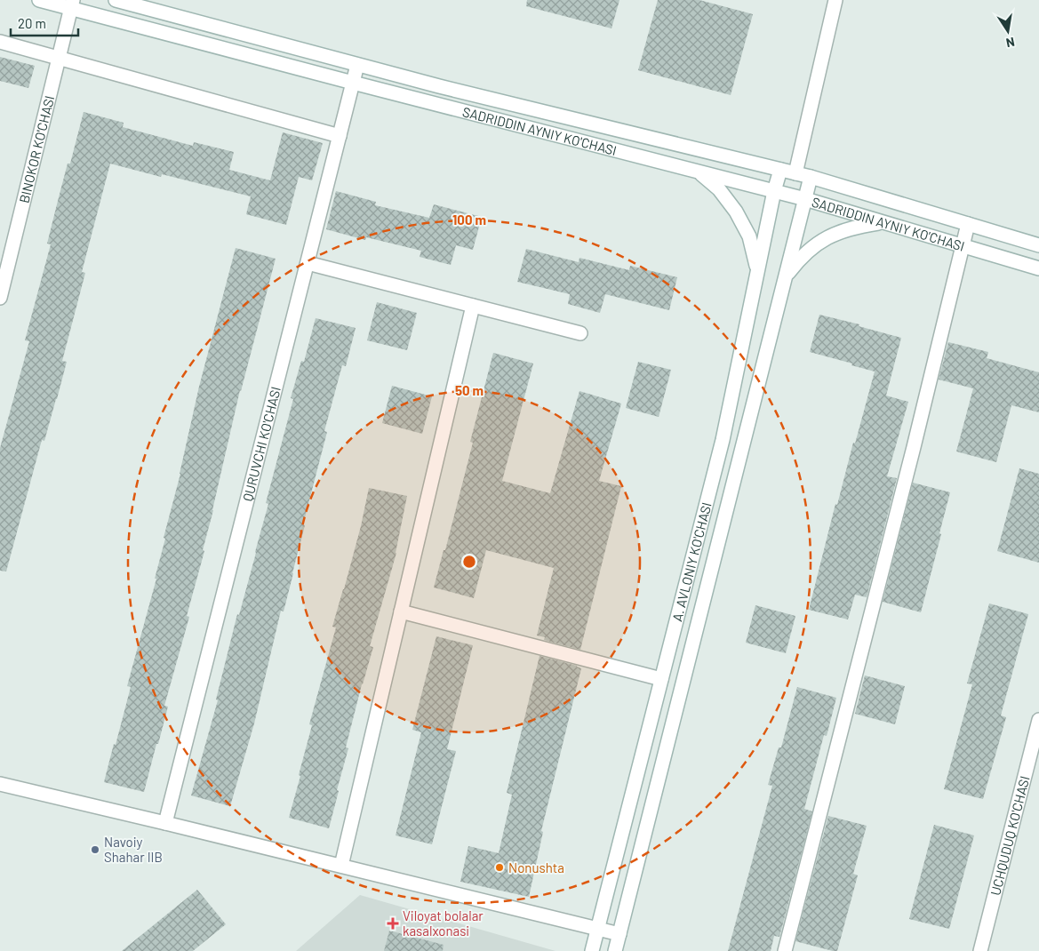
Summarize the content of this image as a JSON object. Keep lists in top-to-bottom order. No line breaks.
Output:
{"streets":{"main road":["SADRIDDIN AYNIY KO'CHASI","BINOKOR KO'CHASI","QURUVCHI KO'CHASI","A. AVLONIY KO'CHASI","UCHQUDUQ KO'CHASI"]},"crossings":[["SADRIDDIN AYNIY KO'CHASI","BINOKOR KO'CHASI"],["SADRIDDIN AYNIY KO'CHASI","QURUVCHI KO'CHASI"],["SADRIDDIN AYNIY KO'CHASI","A. AVLONIY KO'CHASI"]],"places":{"other":["Navoiy Shahar IIB","Nonushta"],"health":["Viloyat bolalar kasalxonasi"]},"scale_bar":"20 m","north":"bottom","rings":["100 m","50 m"]}
